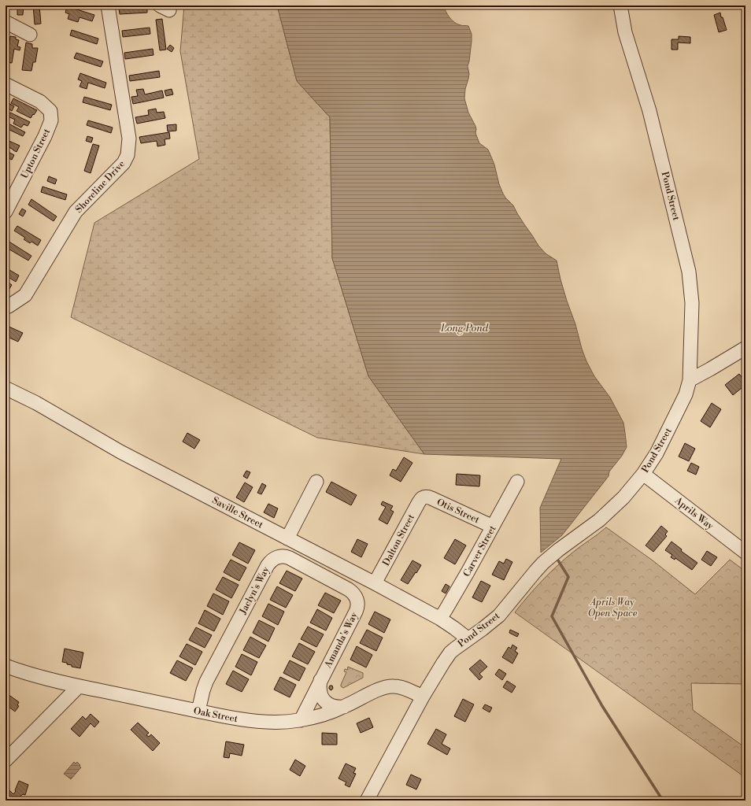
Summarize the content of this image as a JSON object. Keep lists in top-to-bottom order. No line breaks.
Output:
{"streets":{"street":["Upton Street","Shoreline Drive","Pond Street","Otis Street","Saville Street","Aprils Way","Dalton Street","Carver Street","Jaclyn's Way","Amanda's Way","Oak Street"]},"crossings":[["Pond Street","Saville Street"],["Pond Street","Aprils Way"],["Pond Street","Oak Street"],["Otis Street","Dalton Street"],["Otis Street","Carver Street"],["Saville Street","Dalton Street"],["Saville Street","Carver Street"],["Jaclyn's Way","Amanda's Way"],["Jaclyn's Way","Oak Street"],["Amanda's Way","Oak Street"]],"water":["Long Pond"],"parks":["Aprils Way Open Space"]}
